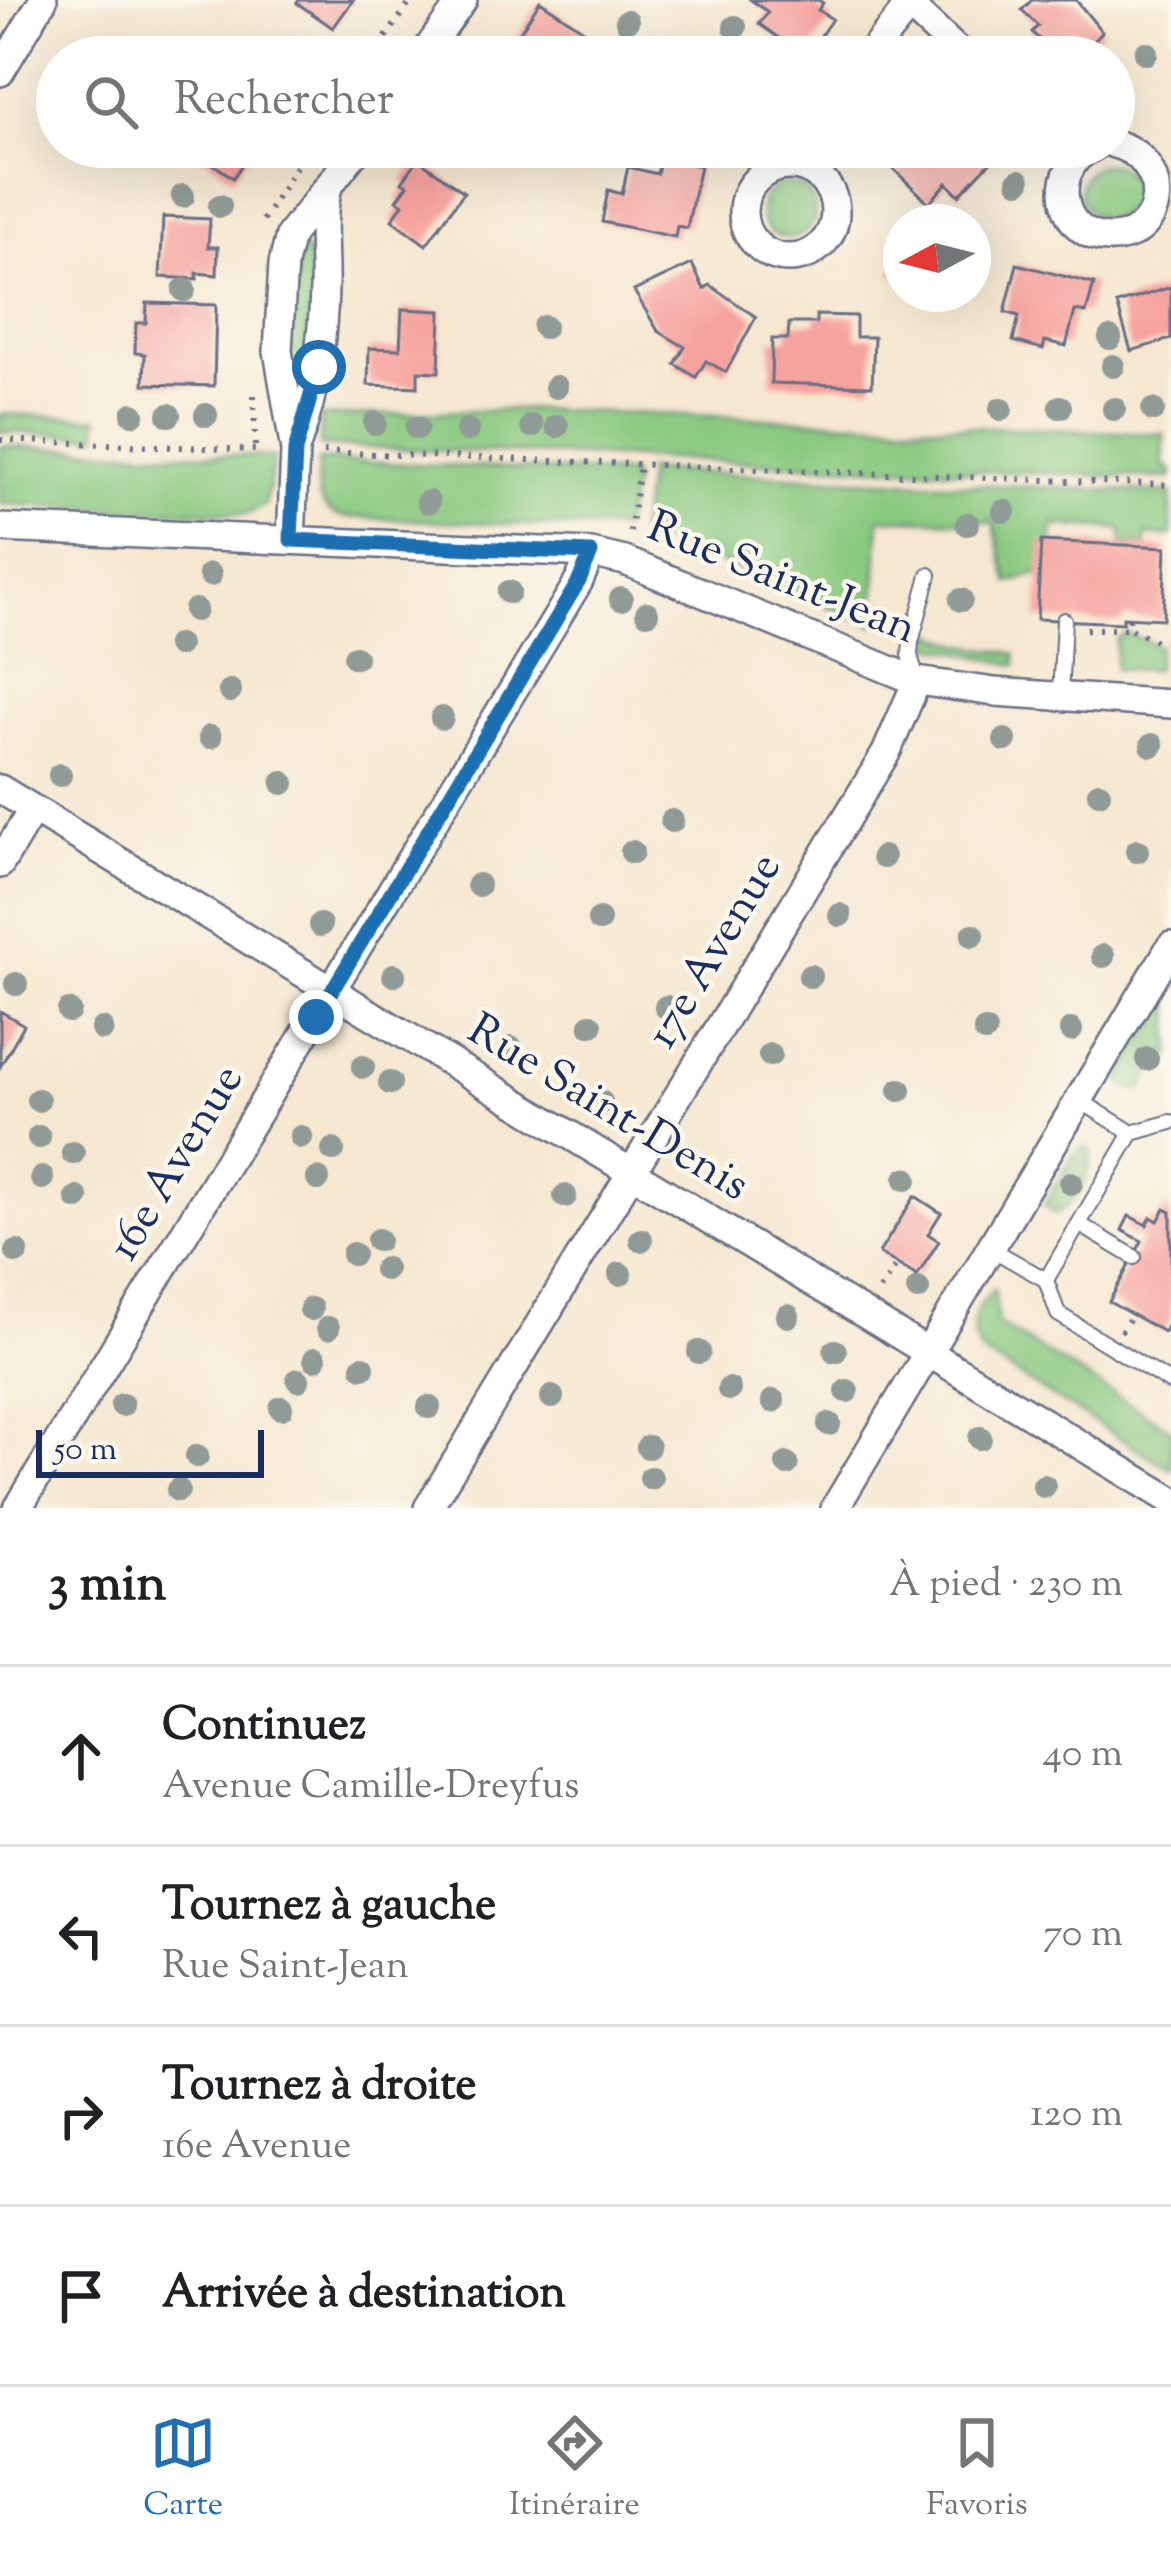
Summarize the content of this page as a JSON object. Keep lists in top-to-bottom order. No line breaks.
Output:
{"streets":{"street":["Rue Saint-Jean","17e Avenue","Rue Saint-Denis","16e Avenue"]},"crossings":[["Rue Saint-Jean","17e Avenue"],["Rue Saint-Jean","16e Avenue"],["17e Avenue","Rue Saint-Denis"],["Rue Saint-Denis","16e Avenue"]],"scale_bar":"50 m","north":"left","page":{"search":"Rechercher","scale":"50 m","heading":["3 min","À pied · 230 m"],"list":[["Continuez","Avenue Camille-Dreyfus","40 m"],["Tournez à gauche","Rue Saint-Jean","70 m"],["Tournez à droite","16e Avenue","120 m"],"Arrivée à destination"],"nav":["Carte","Itinéraire","Favoris"]}}
